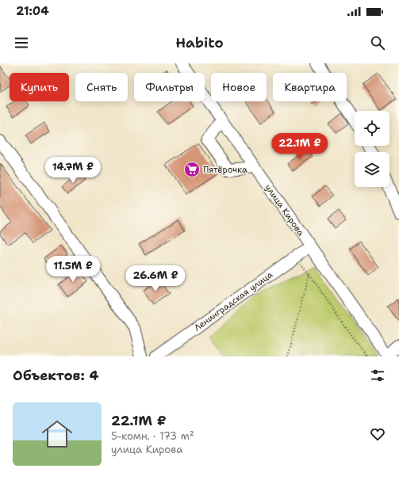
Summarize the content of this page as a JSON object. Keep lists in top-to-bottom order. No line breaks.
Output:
{"streets":{"street":["улица Кирова","Ленинградская улица"]},"crossings":[["улица Кирова","Ленинградская улица"]],"places":{"supermarket":["Пятёрочка"]},"page":{"status":"21:04","header":"Habito","chip":["Купить","Снять","Фильтры","Новое","Квартира"],"price":["22.1M ₽","14.7M ₽","11.5M ₽","26.6M ₽"],"heading":"Объектов: 4","list":[{"name":"22.1M ₽","note":"5-комн. · 173 m² · улица Кирова"}]}}
